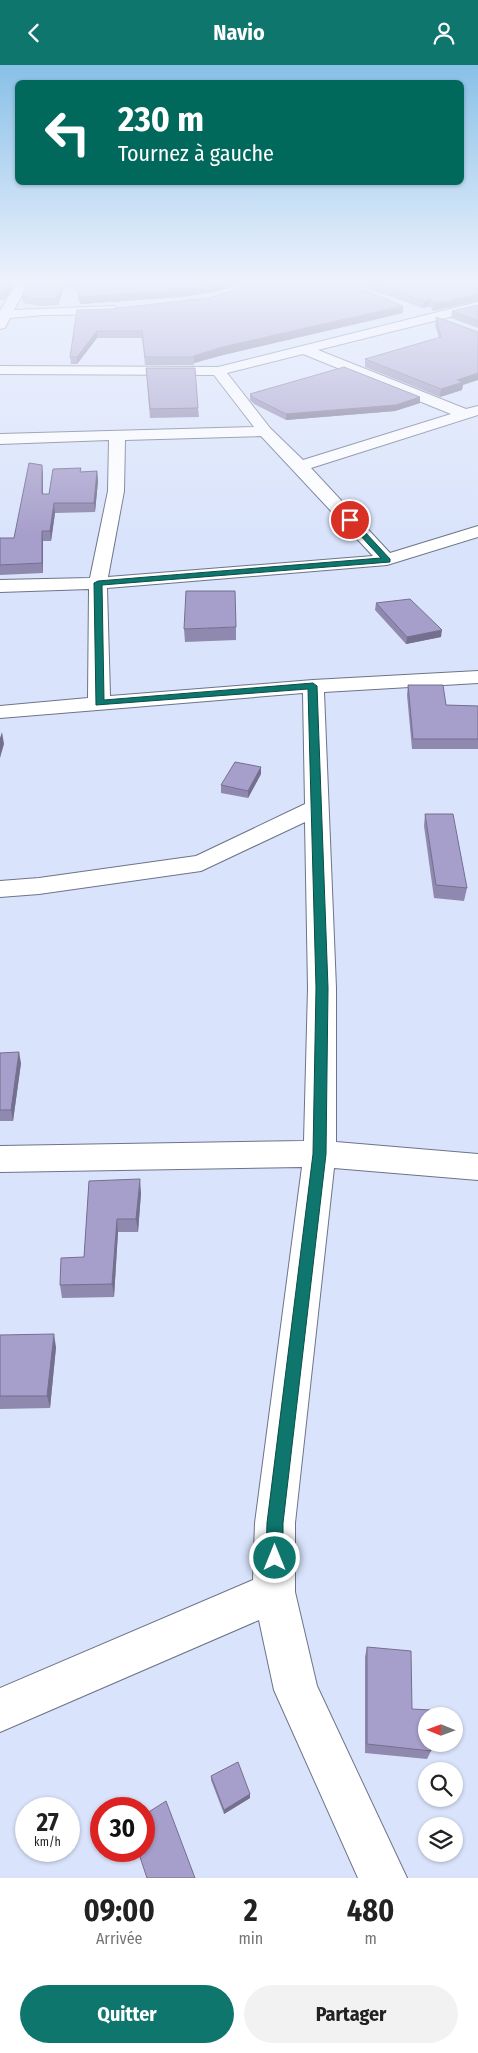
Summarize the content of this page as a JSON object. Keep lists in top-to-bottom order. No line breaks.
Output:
{"north":"left","page":{"header":"Navio","turn":["230 m","Tournez à gauche"],"speed":"27 km/h","limit":"30","eta":["09:00","Arrivée","2","min","480","m"],"buttons":["Quitter","Partager"]}}
